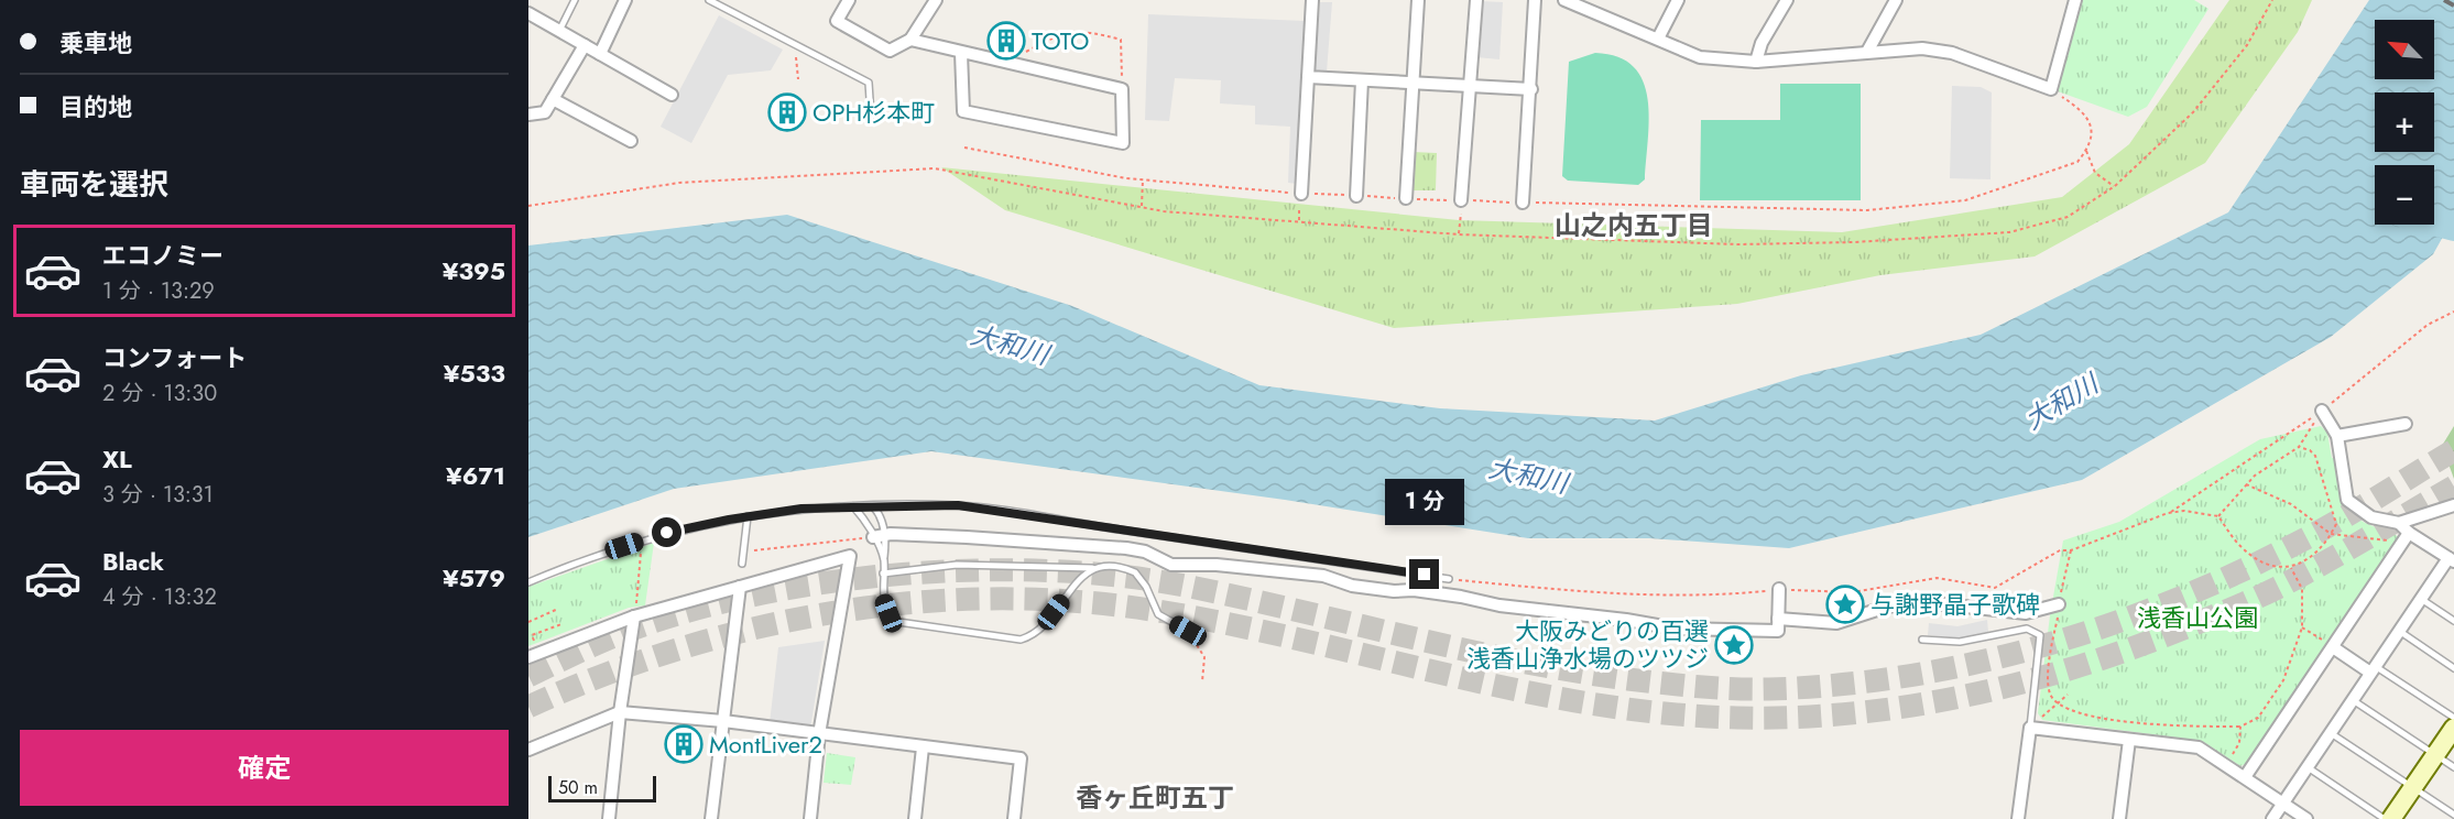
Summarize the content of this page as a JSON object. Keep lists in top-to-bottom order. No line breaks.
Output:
{"districts":["山之内五丁目","香ヶ丘町五丁"],"water":["大和川"],"parks":["浅香山公園"],"places":{"building":["TOTO","OPH杉本町","MontLiver2"],"place":["与謝野晶子歌碑","大阪みどりの百選 浅香山浄水場のツツジ"]},"scale_bar":"50 m","north":"top left","page":{"banner":["乗車地","目的地"],"map_buttons":["+","−"],"heading":"車両を選択","list":[{"name":"エコノミー","note":"1 分 · 13:29","value":"¥395"},{"name":"コンフォート","note":"2 分 · 13:30","value":"¥533"},{"name":"XL","note":"3 分 · 13:31","value":"¥671"},{"name":"Black","note":"4 分 · 13:32","value":"¥579"}],"bubble":"1 分","buttons":"確定","scale":"50 m"}}
